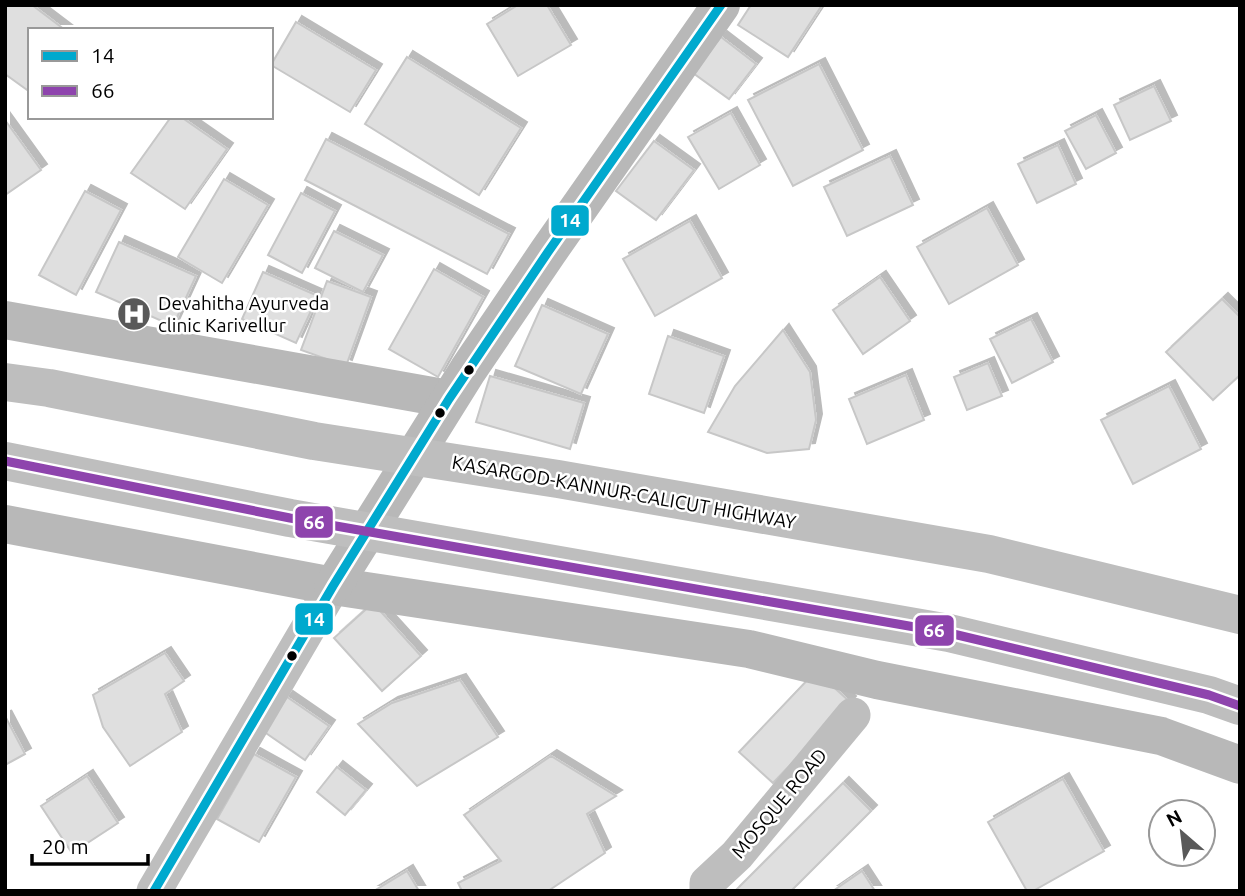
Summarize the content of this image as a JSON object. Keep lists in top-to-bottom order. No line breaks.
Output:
{"streets":{"highway":["KASARGOD-KANNUR-CALICUT HIGHWAY"],"street":["MOSQUE ROAD"]},"places":{"hospital":["Devahitha Ayurveda clinic Karivellur"]},"lines":["transit line 14","transit line 66"],"legend":["14","66"],"scale_bar":"20 m","north":"top left"}
